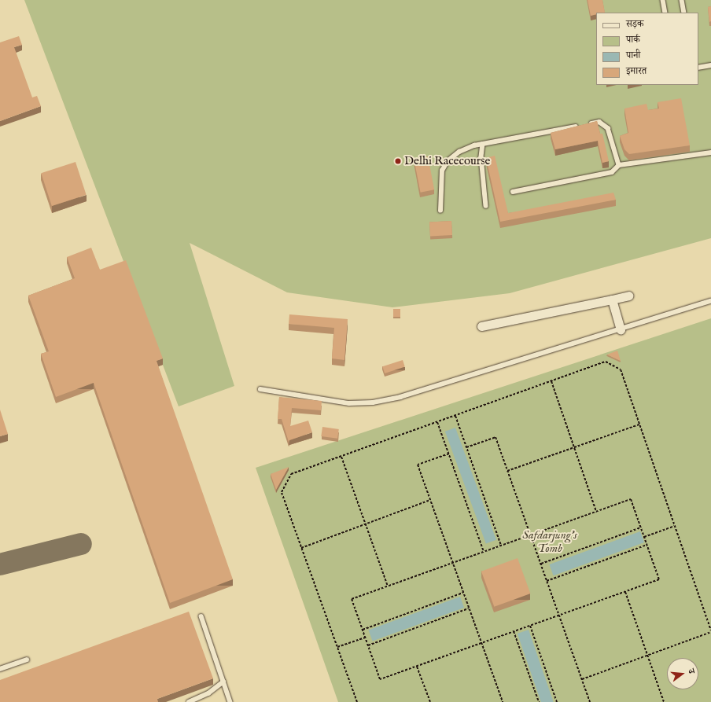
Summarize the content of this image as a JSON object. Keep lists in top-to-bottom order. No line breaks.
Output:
{"parks":["Safdarjung's Tomb"],"places":["Delhi Racecourse"],"legend":["सड़क","पार्क","पानी","इमारत"],"north":"right"}
